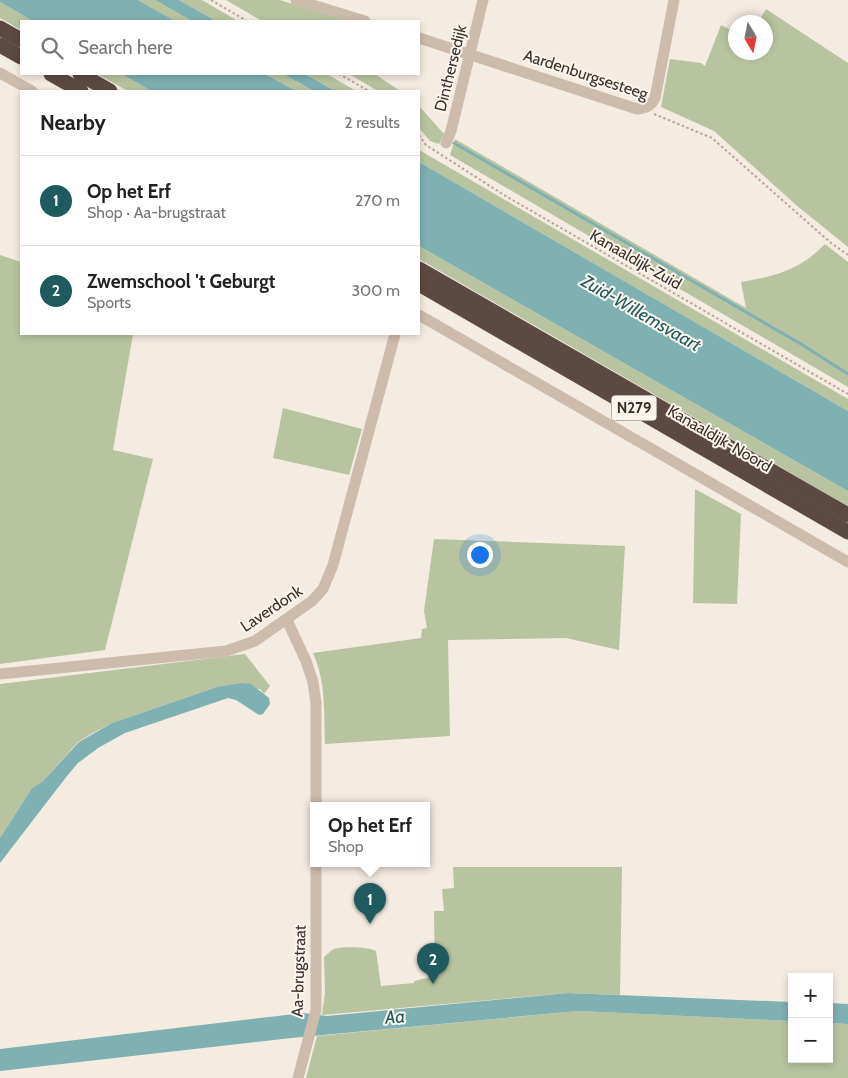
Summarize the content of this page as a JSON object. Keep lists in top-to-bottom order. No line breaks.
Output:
{"streets":{"highway":["N279","Kanaaldijk-Noord"],"street":["Dinthersedijk","Aardenburgsesteeg","Laverdonk","Aa-brugstraat"],"path":["Kanaaldijk-Zuid"]},"crossings":[["Dinthersedijk","Aardenburgsesteeg"]],"water":["Zuid-Willemsvaart","Aa"],"north":"bottom","page":{"search":"Search here","heading":["Nearby","2 results"],"list":[{"mark":"1","name":"Op het Erf","note":"Shop · Aa-brugstraat","value":"270 m"},{"mark":"2","name":"Zwemschool 't Geburgt","note":"Sports","value":"300 m"}],"popup":["Op het Erf","Shop"],"pins":["1","2"],"map_buttons":["+","−"]}}
